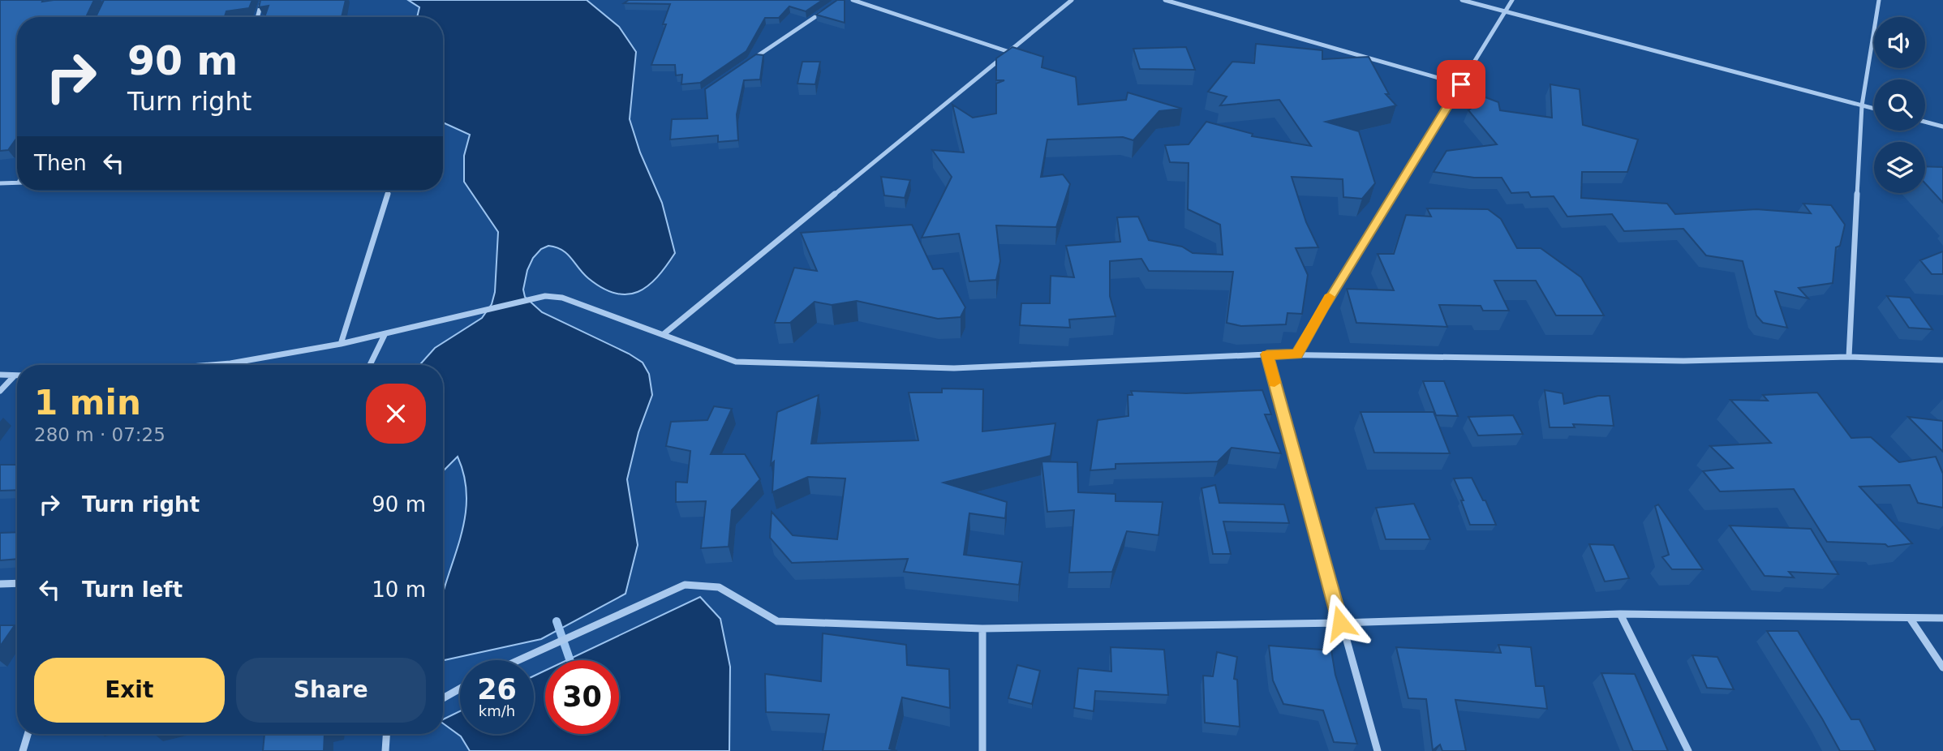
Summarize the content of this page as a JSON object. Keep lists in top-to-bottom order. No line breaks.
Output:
{"page":{"turn":["90 m","Turn right"],"then":"Then","heading":["1 min","280 m · 07:25"],"list":[{"name":"Turn right","value":"90 m"},{"name":"Turn left","value":"10 m"}],"buttons":["Exit","Share"],"speed":"26 km/h","limit":"30"}}
